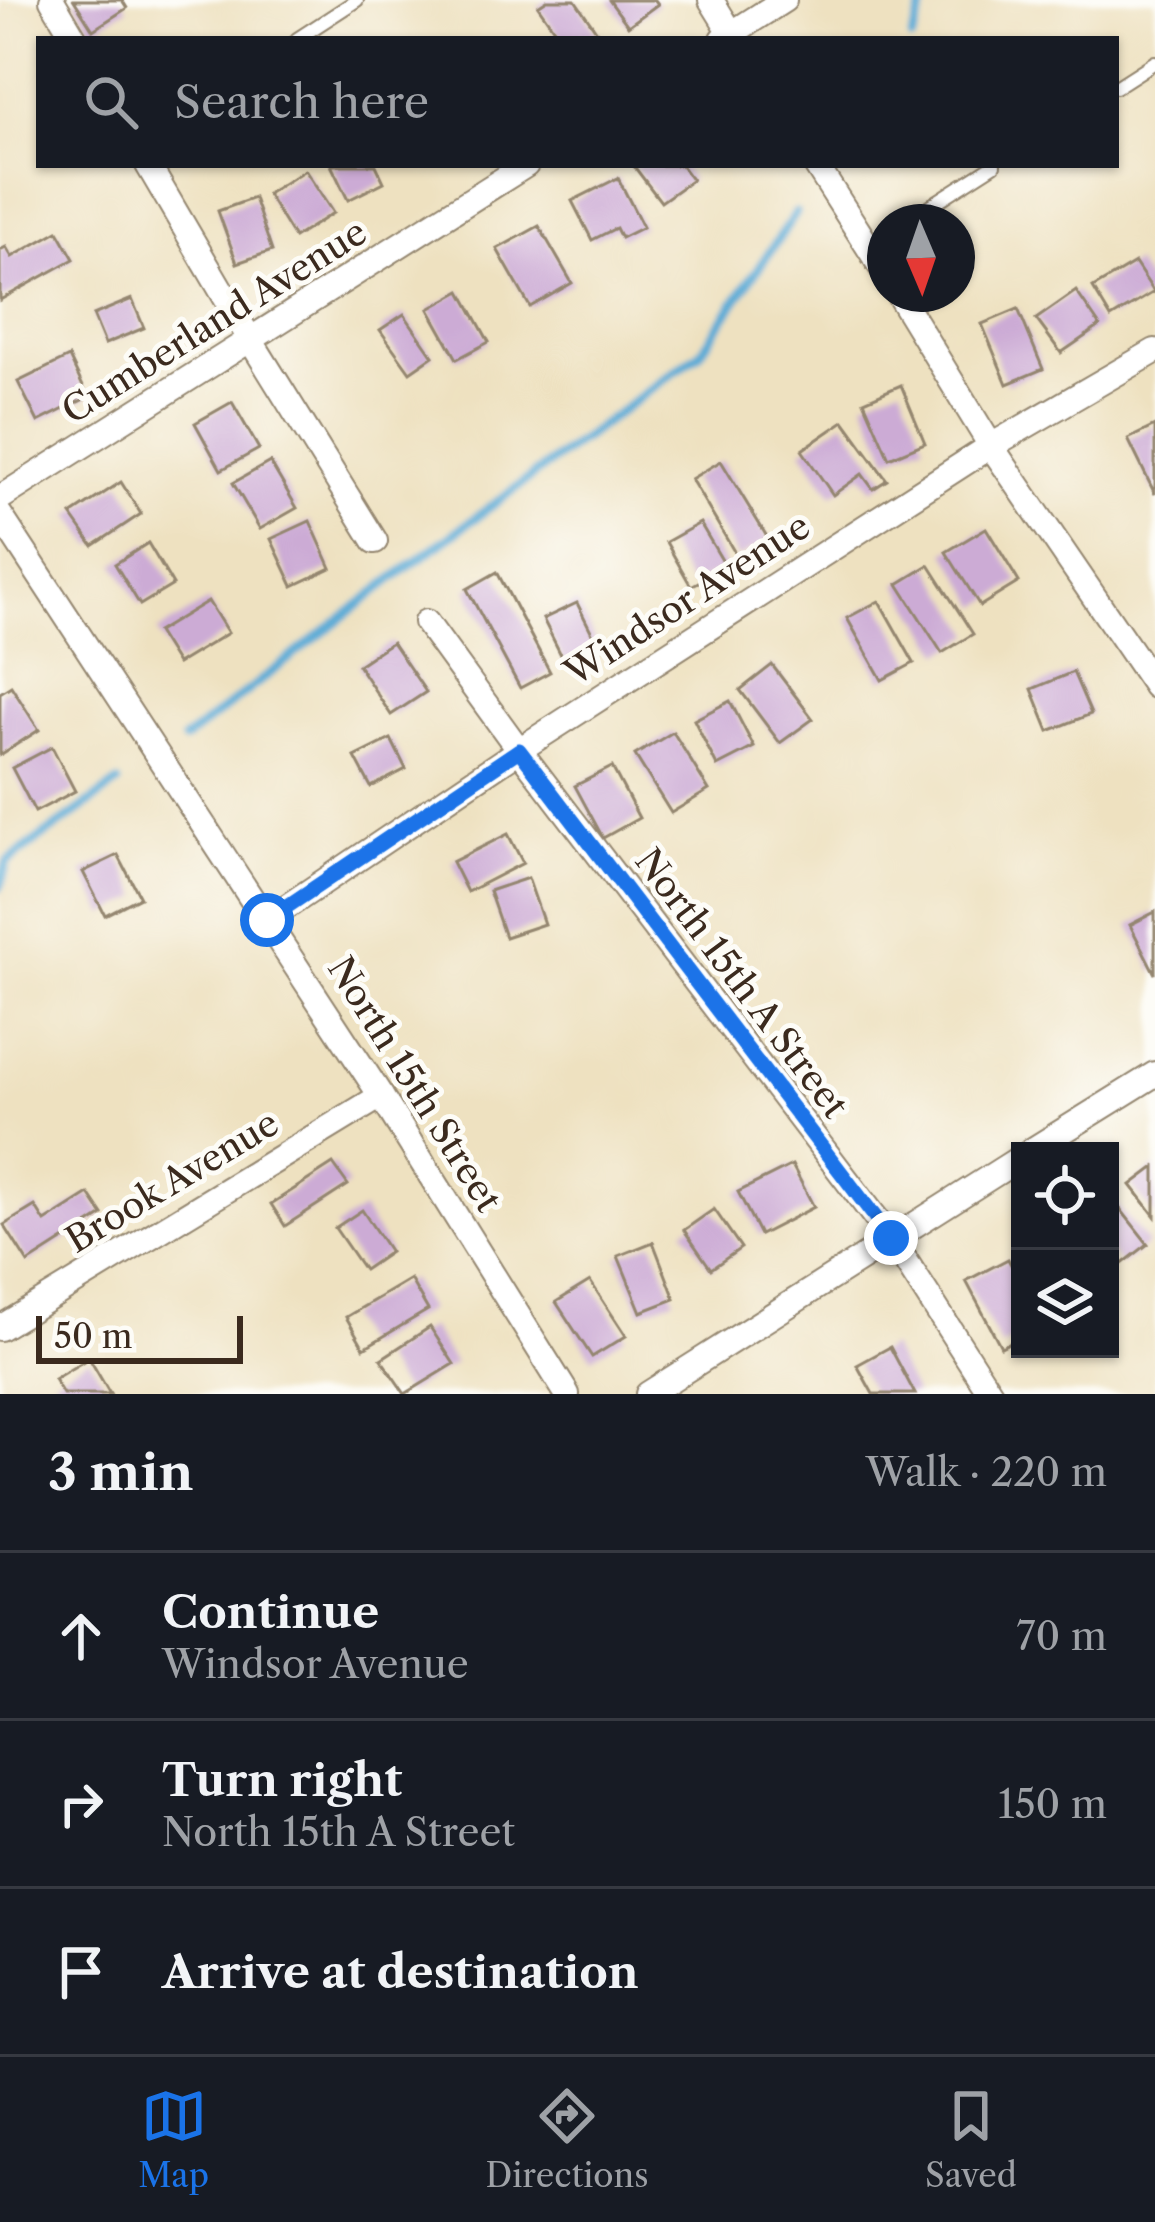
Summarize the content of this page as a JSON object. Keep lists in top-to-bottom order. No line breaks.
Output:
{"streets":{"street":["Cumberland Avenue","Windsor Avenue","North 15th A Street","North 15th Street","Brook Avenue"]},"crossings":[["Windsor Avenue","North 15th A Street"],["Windsor Avenue","North 15th Street"],["North 15th Street","Brook Avenue"]],"scale_bar":"50 m","north":"bottom","page":{"search":"Search here","scale":"50 m","heading":["3 min","Walk · 220 m"],"list":[["Continue","Windsor Avenue","70 m"],["Turn right","North 15th A Street","150 m"],"Arrive at destination"],"nav":["Map","Directions","Saved"]}}
